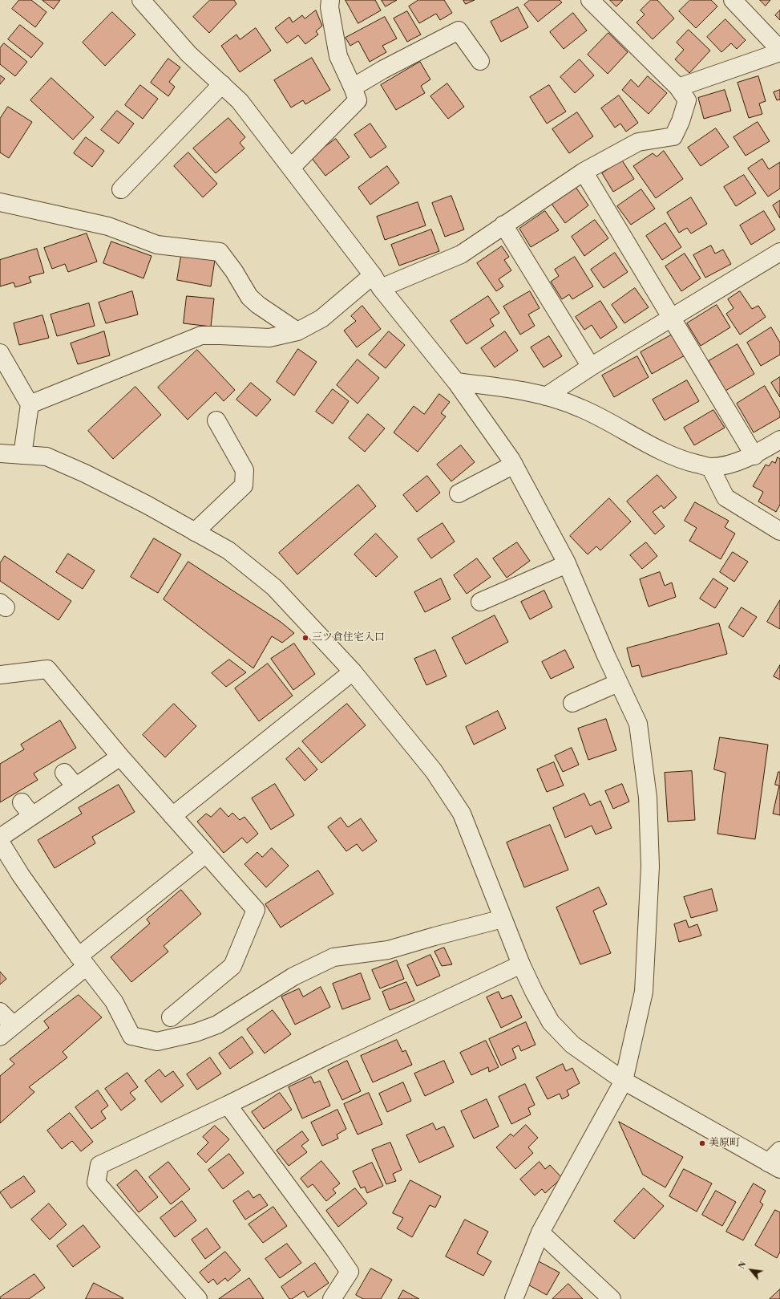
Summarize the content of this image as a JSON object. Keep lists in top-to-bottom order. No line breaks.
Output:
{"places":["三ツ倉住宅入口","美原町"],"north":"top left"}
